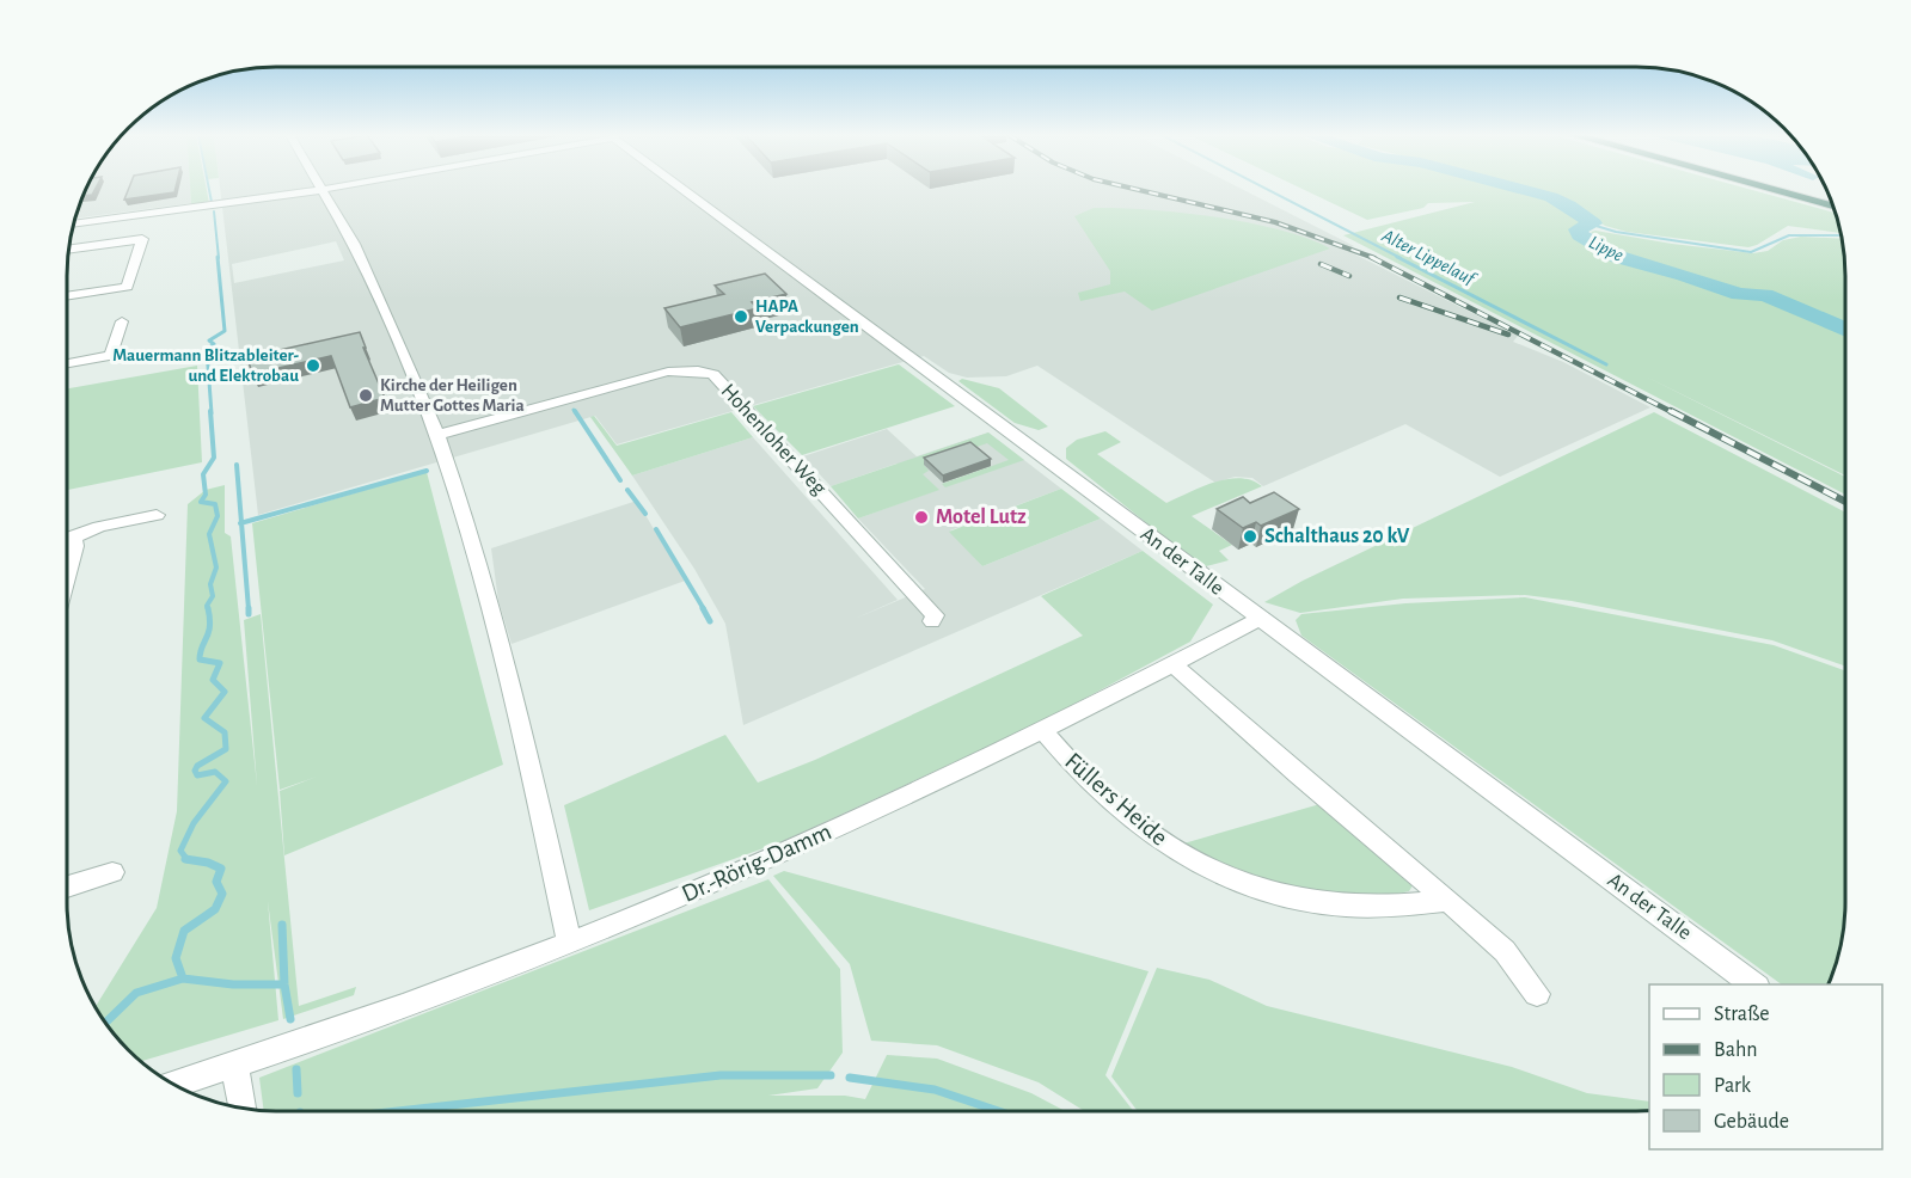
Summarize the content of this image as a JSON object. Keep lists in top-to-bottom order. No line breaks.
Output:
{"streets":{"street":["Hohenloher Weg","An der Talle","Füllers Heide","Dr.-Rörig-Damm"]},"crossings":[["An der Talle","Dr.-Rörig-Damm"],["Füllers Heide","Dr.-Rörig-Damm"]],"water":["Lippe","Alter Lippelauf"],"places":["HAPA Verpackungen","Mauermann Blitzableiter- und Elektrobau","Kirche der Heiligen Mutter Gottes Maria","Motel Lutz","Schalthaus 20 kV"],"legend":["Straße","Bahn","Park","Gebäude"]}
